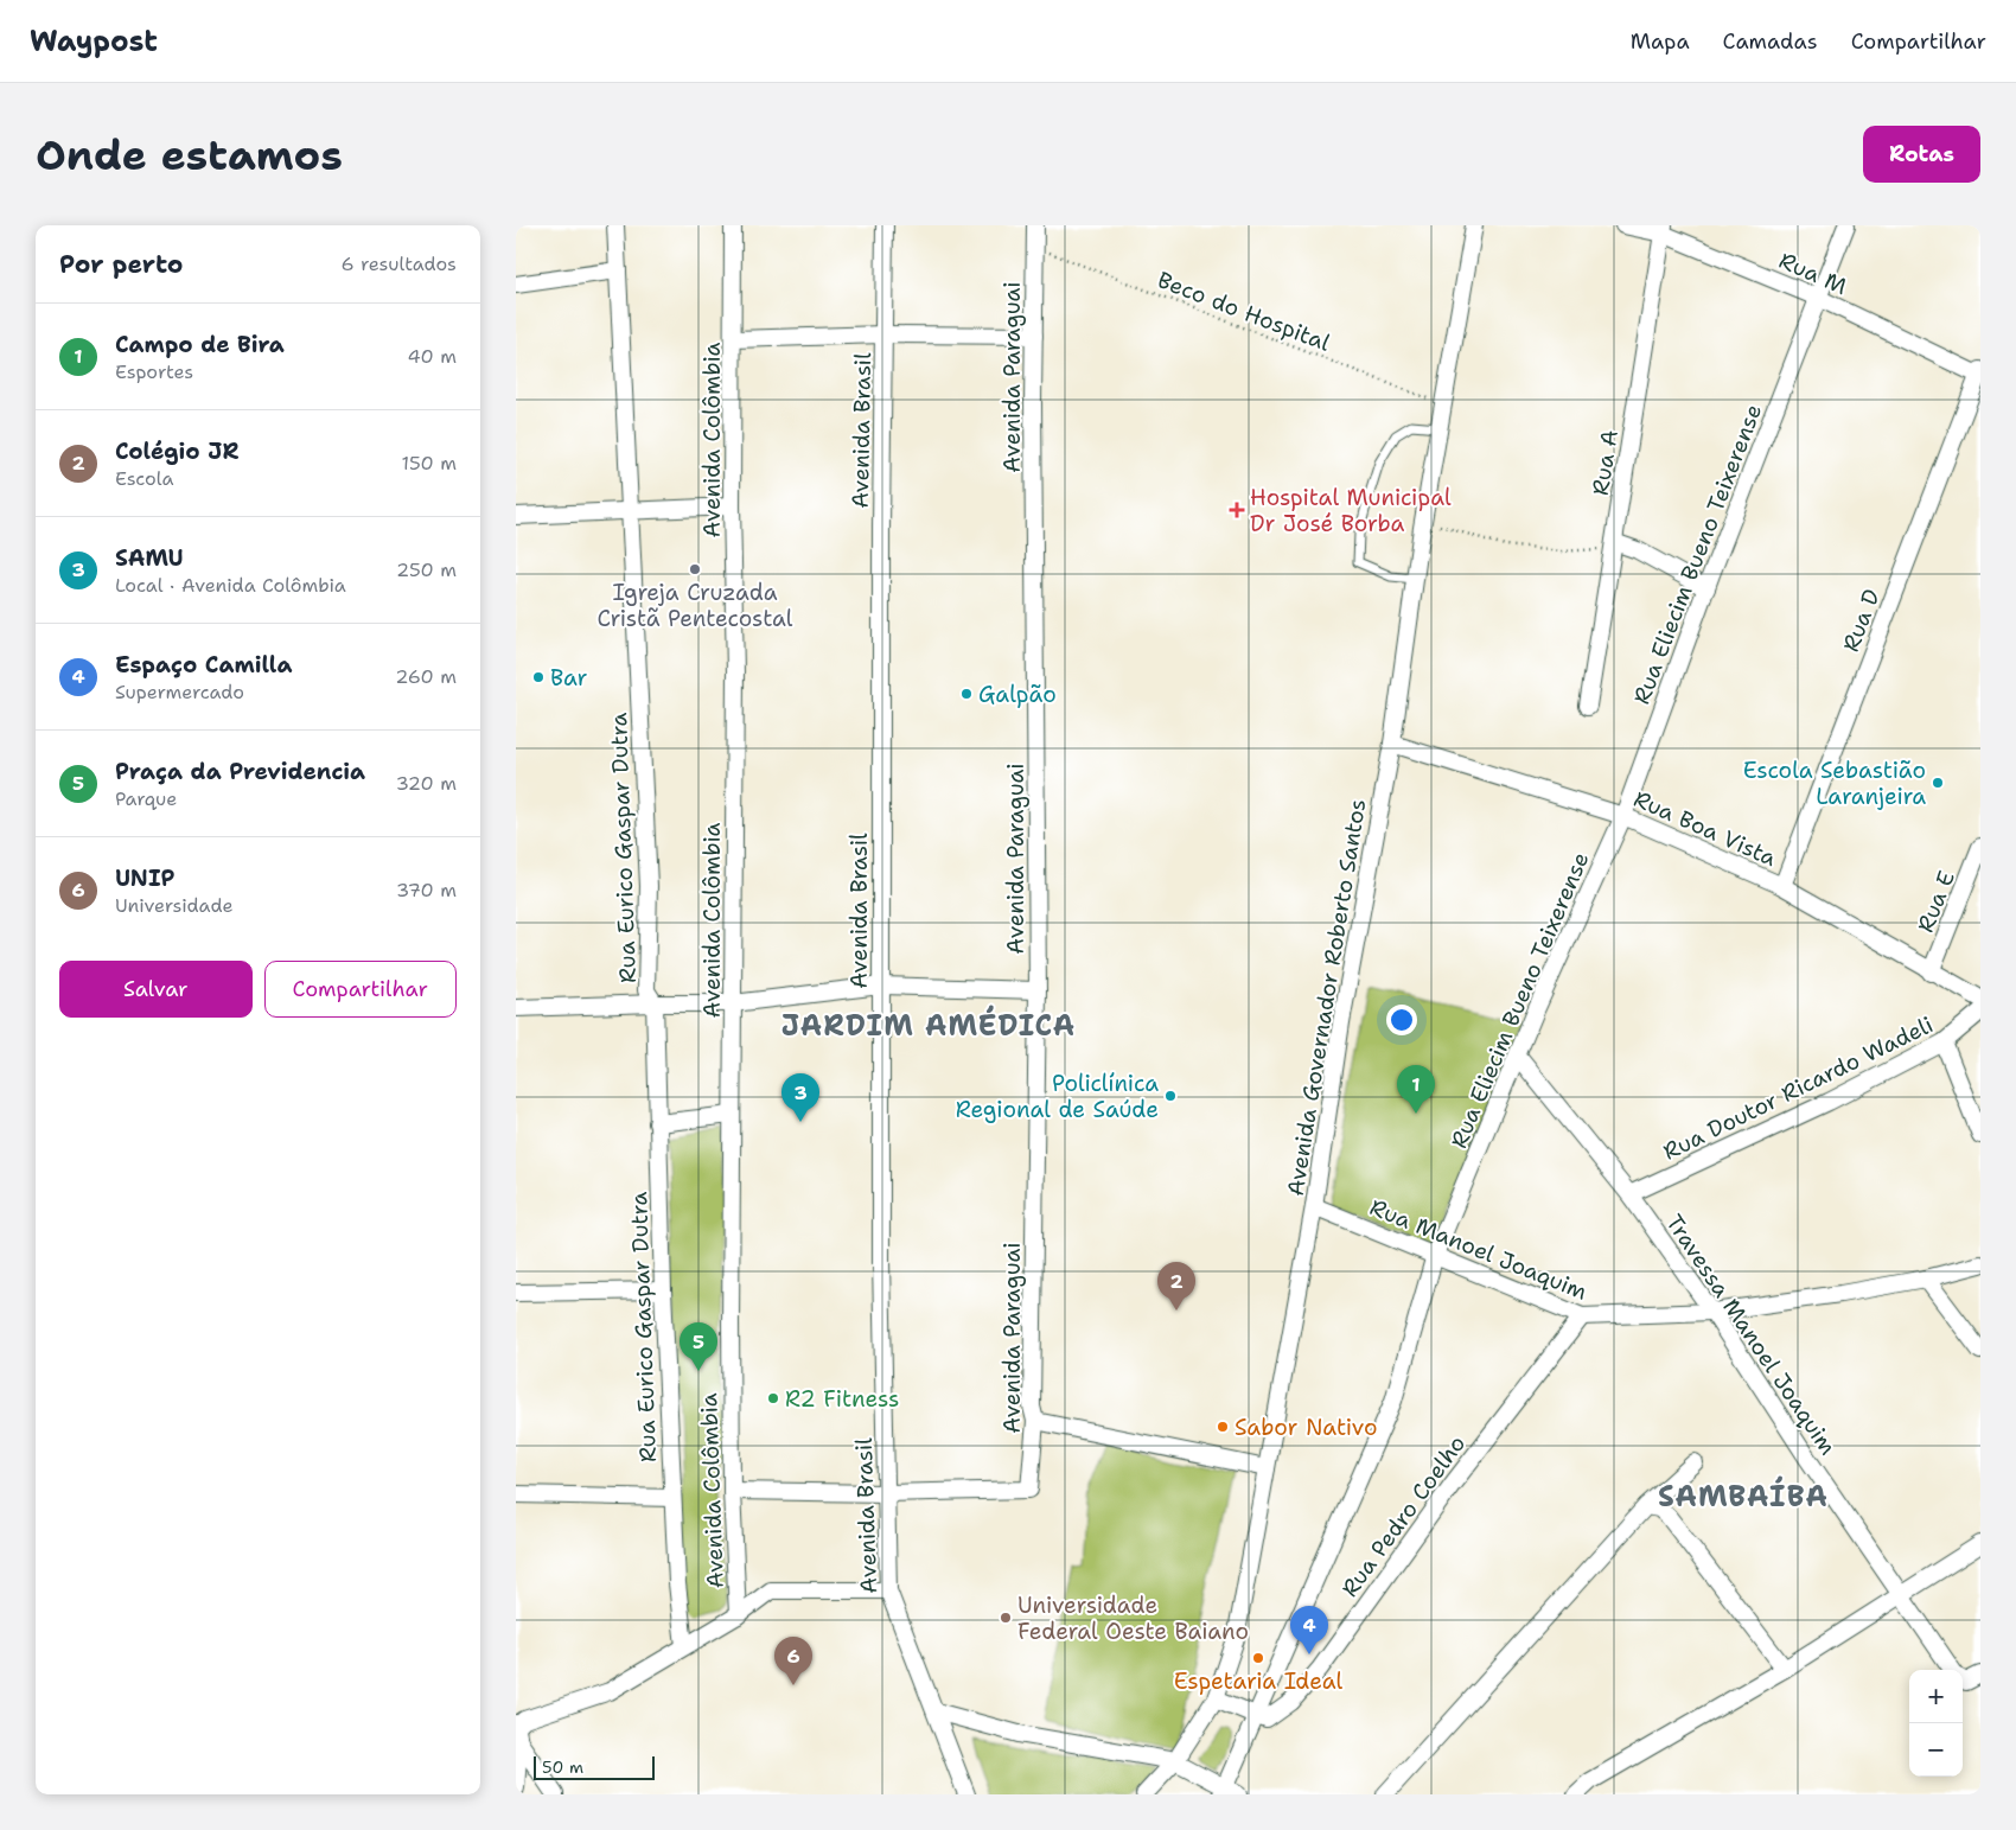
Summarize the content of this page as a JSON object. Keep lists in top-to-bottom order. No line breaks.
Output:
{"streets":{"street":["Rua M","Avenida Paraguai","Avenida Brasil","Avenida Colômbia","Rua A","Rua Eliecim Bueno Teixerense","Rua D","Rua Boa Vista","Rua Eurico Gaspar Dutra","Rua E","Avenida Governador Roberto Santos","Rua Doutor Ricardo Wadeli","Rua Manoel Joaquim","Travessa Manoel Joaquim","Rua Pedro Coelho"],"path":["Beco do Hospital"]},"crossings":[["Rua M","Rua A"],["Rua M","Rua Eliecim Bueno Teixerense"],["Rua M","Rua D"],["Beco do Hospital","Avenida Paraguai"],["Beco do Hospital","Avenida Governador Roberto Santos"],["Avenida Paraguai","Avenida Brasil"],["Rua Eliecim Bueno Teixerense","Rua Boa Vista"],["Rua Eliecim Bueno Teixerense","Rua Manoel Joaquim"],["Rua Eliecim Bueno Teixerense","Travessa Manoel Joaquim"],["Rua Eliecim Bueno Teixerense","Rua Pedro Coelho"],["Rua D","Rua Boa Vista"],["Rua Boa Vista","Rua E"],["Rua Boa Vista","Avenida Governador Roberto Santos"],["Avenida Governador Roberto Santos","Rua Manoel Joaquim"],["Rua Doutor Ricardo Wadeli","Travessa Manoel Joaquim"],["Rua Manoel Joaquim","Travessa Manoel Joaquim"],["Rua Manoel Joaquim","Rua Pedro Coelho"]],"districts":["JARDIM AMÉDICA","SAMBAÍBA"],"places":{"health":["Hospital Municipal Dr José Borba"],"other":["Igreja Cruzada Cristã Pentecostal","Bar","Galpão","Escola Sebastião Laranjeira","Policlínica Regional de Saúde","R2 Fitness","Sabor Nativo","Universidade Federal Oeste Baiano","Espetaria Ideal"]},"scale_bar":"50 m","page":{"header":"Waypost","nav":["Mapa","Camadas","Compartilhar"],"buttons":["Rotas",["Salvar","Compartilhar"]],"title":"Onde estamos","heading":["Por perto","6 resultados"],"list":[{"mark":"1","name":"Campo de Bira","note":"Esportes","value":"40 m"},{"mark":"2","name":"Colégio JR","note":"Escola","value":"150 m"},{"mark":"3","name":"SAMU","note":"Local · Avenida Colômbia","value":"250 m"},{"mark":"4","name":"Espaço Camilla","note":"Supermercado","value":"260 m"},{"mark":"5","name":"Praça da Previdencia","note":"Parque","value":"320 m"},{"mark":"6","name":"UNIP","note":"Universidade","value":"370 m"}],"pins":["1","3","2","5","4","6"],"map_buttons":["+","−"],"scale":"50 m"}}
